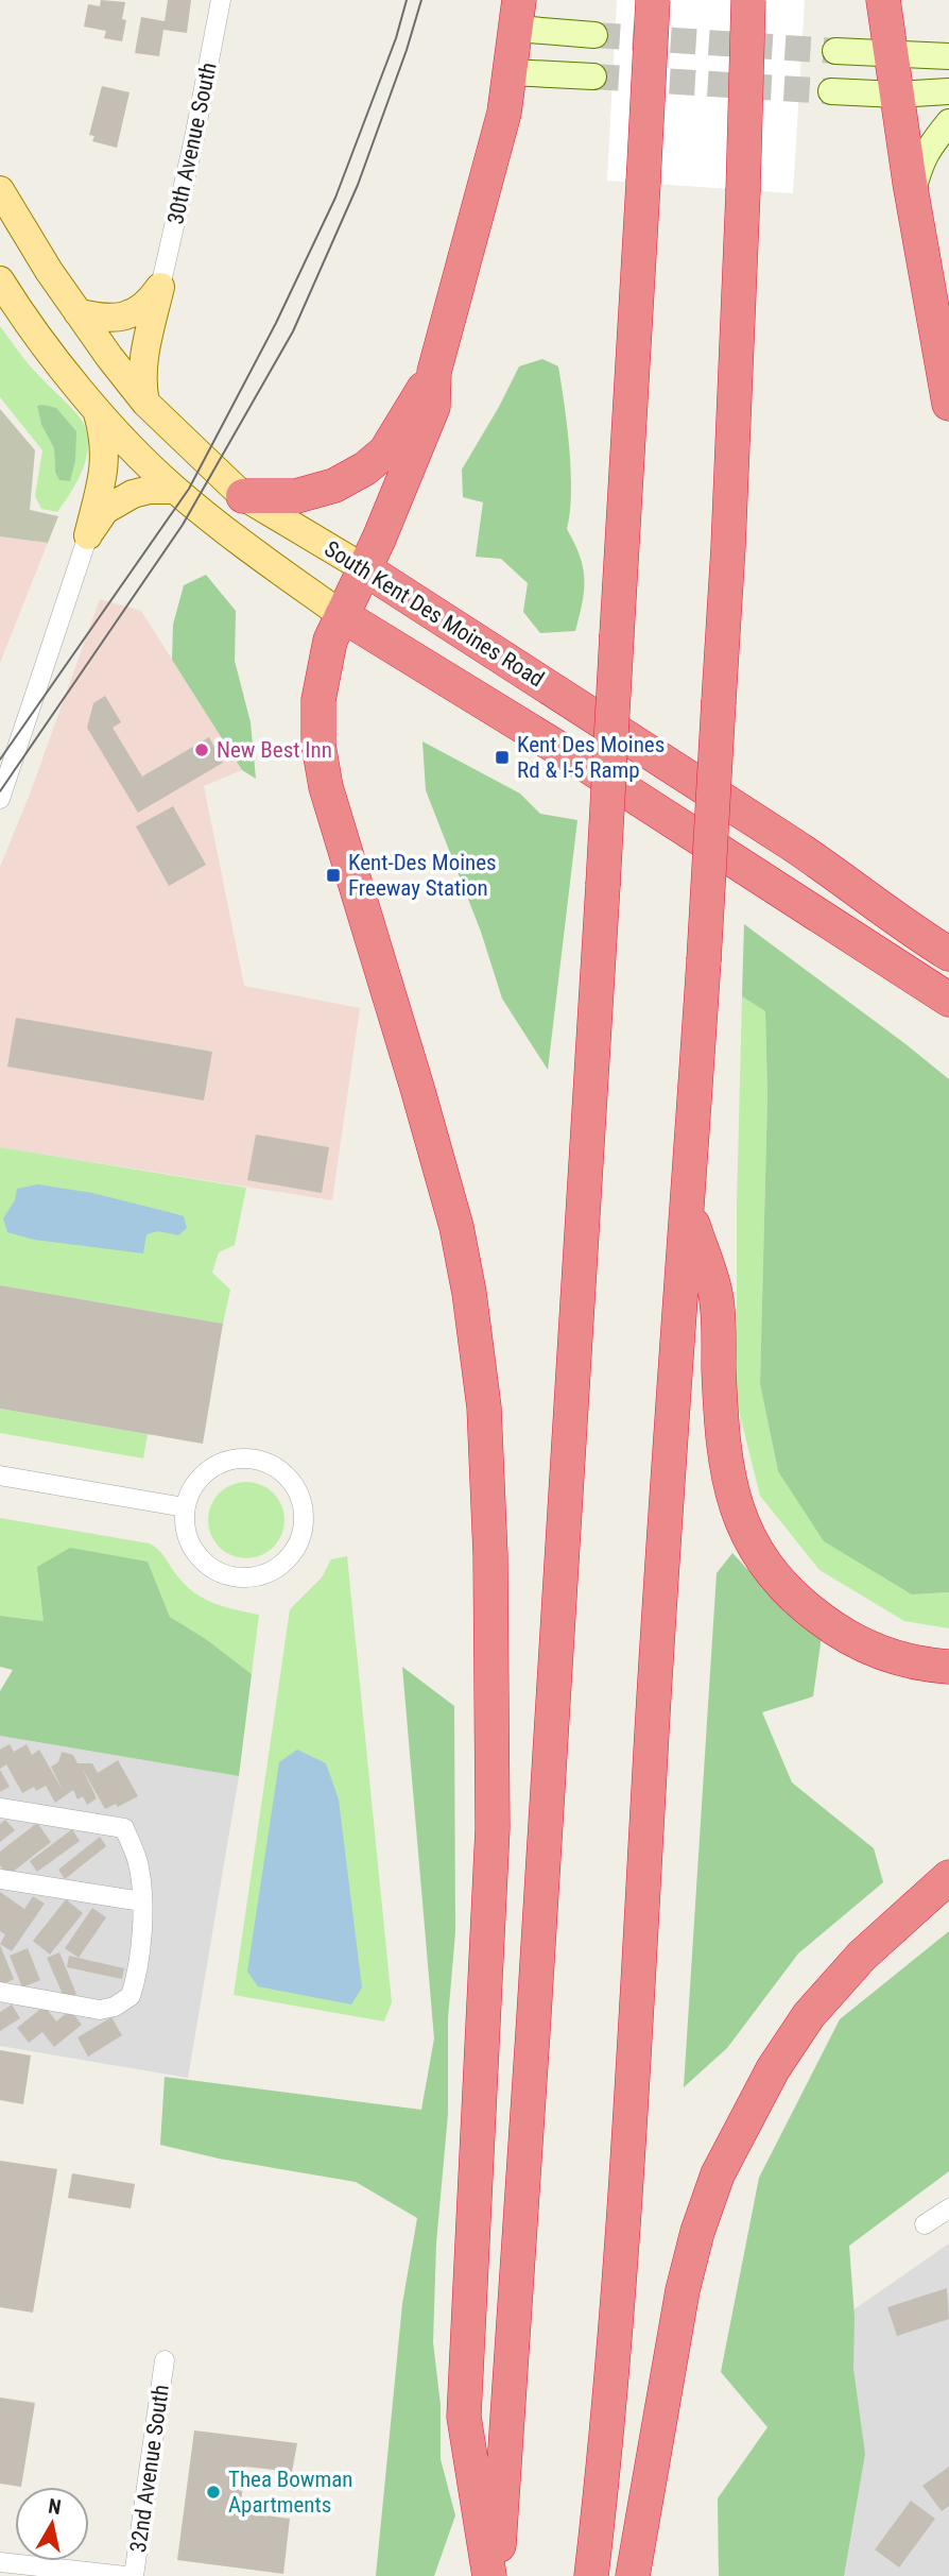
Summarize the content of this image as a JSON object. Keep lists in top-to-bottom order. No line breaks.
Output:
{"streets":{"highway":["South Kent Des Moines Road"],"street":["30th Avenue South","32nd Avenue South"]},"places":{"other":["New Best Inn","Thea Bowman Apartments"],"transit":["Kent Des Moines Rd & I-5 Ramp","Kent-Des Moines Freeway Station"]},"north":"top"}
